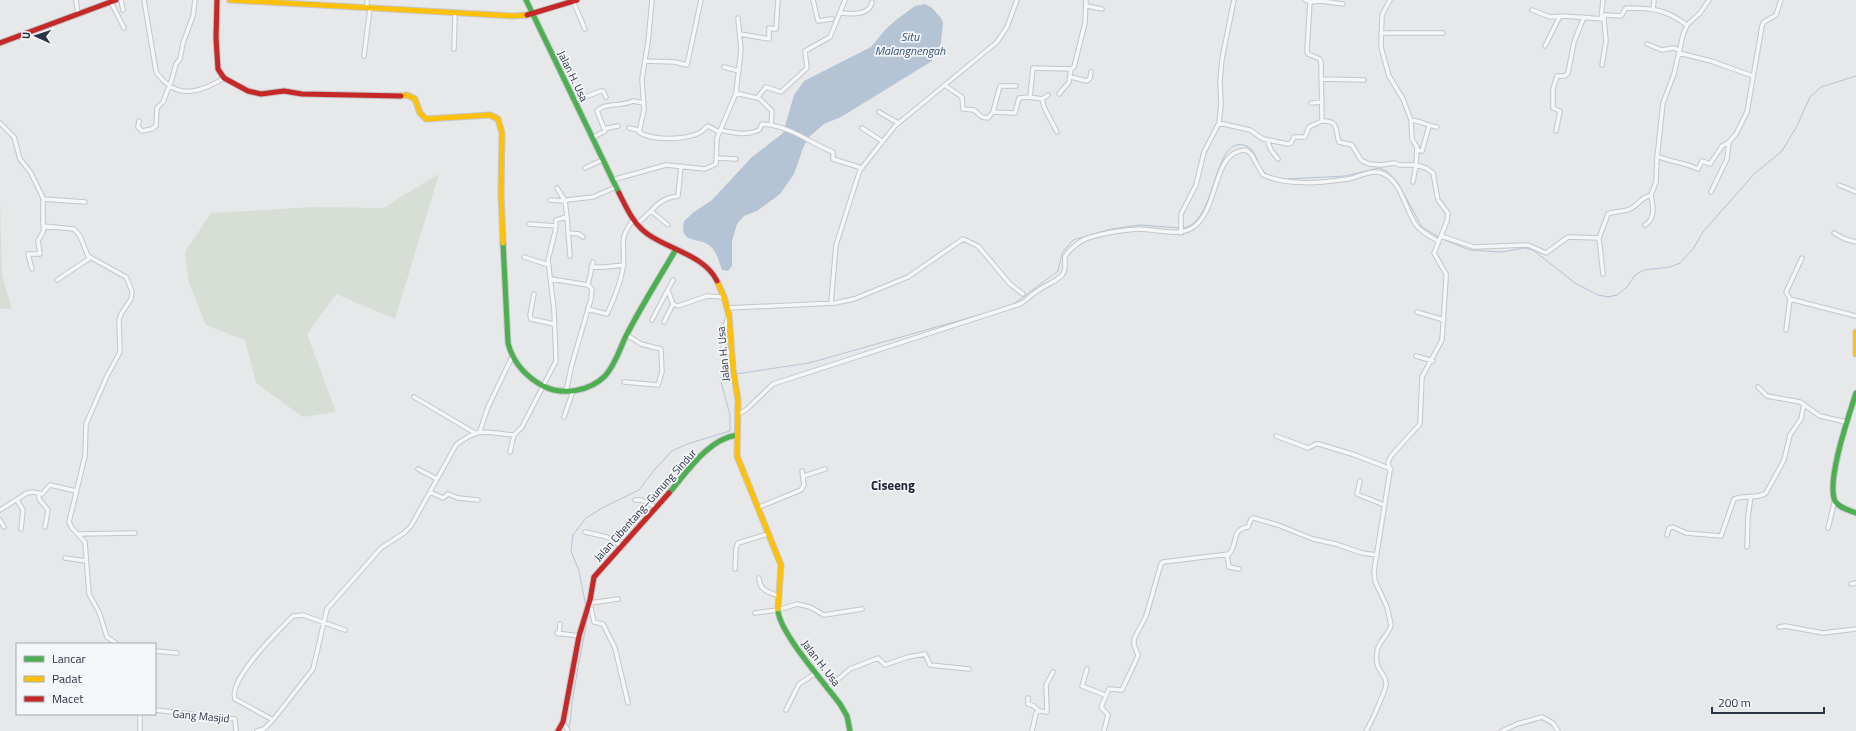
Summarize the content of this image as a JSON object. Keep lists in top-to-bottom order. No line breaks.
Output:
{"streets":{"street":["Jalan H. Usa","Jalan Cibentang–Gunung Sindur","Gang Masjid"]},"crossings":[["Jalan H. Usa","Jalan Cibentang–Gunung Sindur"]],"districts":["Ciseeng"],"water":["Situ Malangnengah"],"legend":["Lancar","Padat","Macet"],"scale_bar":"200 m","north":"left"}
